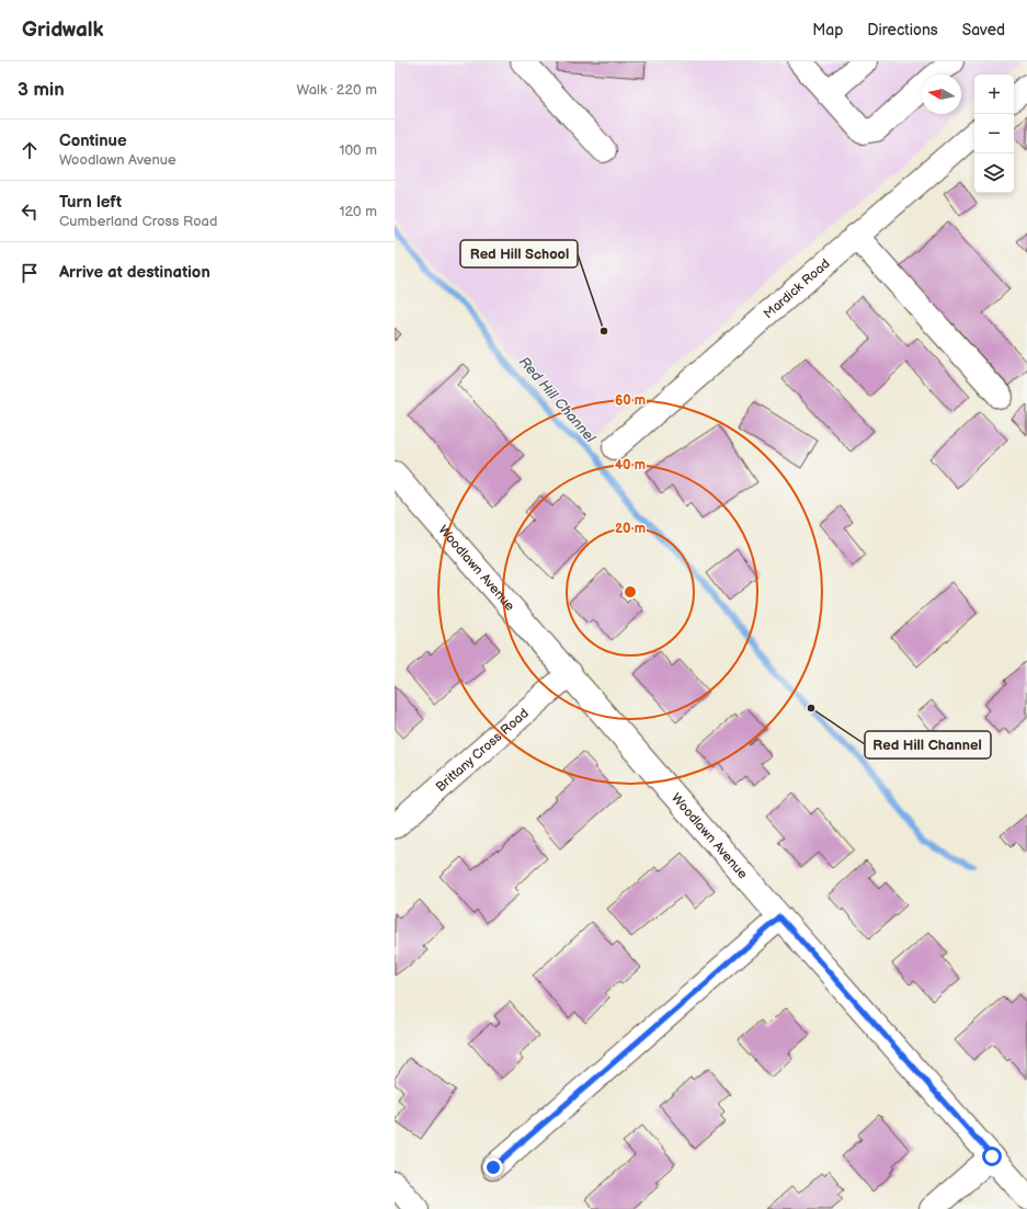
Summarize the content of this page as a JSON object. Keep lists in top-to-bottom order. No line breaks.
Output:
{"streets":{"street":["Mardick Road","Woodlawn Avenue","Brittany Cross Road"]},"crossings":[["Woodlawn Avenue","Brittany Cross Road"]],"water":["Red Hill Channel"],"places":["Red Hill School","Red Hill Channel"],"north":"left","page":{"header":"Gridwalk","nav":["Map","Directions","Saved"],"heading":["3 min","Walk · 220 m"],"map_buttons":["+","−"],"list":[["Continue","Woodlawn Avenue","100 m"],["Turn left","Cumberland Cross Road","120 m"],"Arrive at destination"]},"rings":["60 m","40 m","20 m"]}
